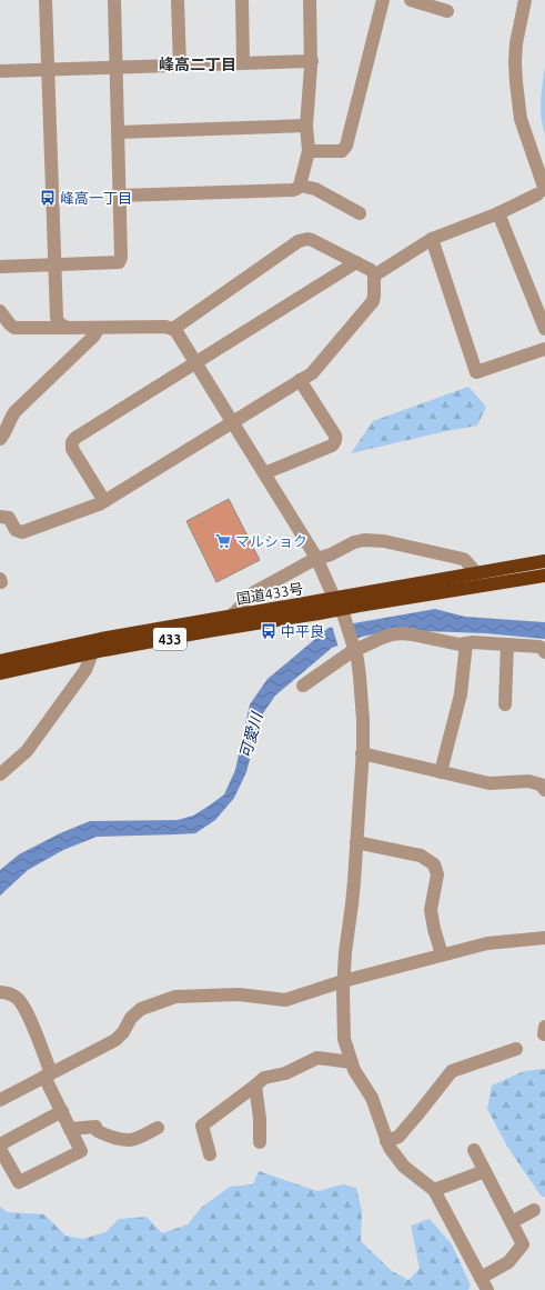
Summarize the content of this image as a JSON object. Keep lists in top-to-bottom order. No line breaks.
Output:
{"streets":{"highway":["国道433号","433"]},"districts":["峰高二丁目"],"water":["可愛川"],"places":{"bus stop":["峰高一丁目","中平良"],"supermarket":["マルショク"]}}
